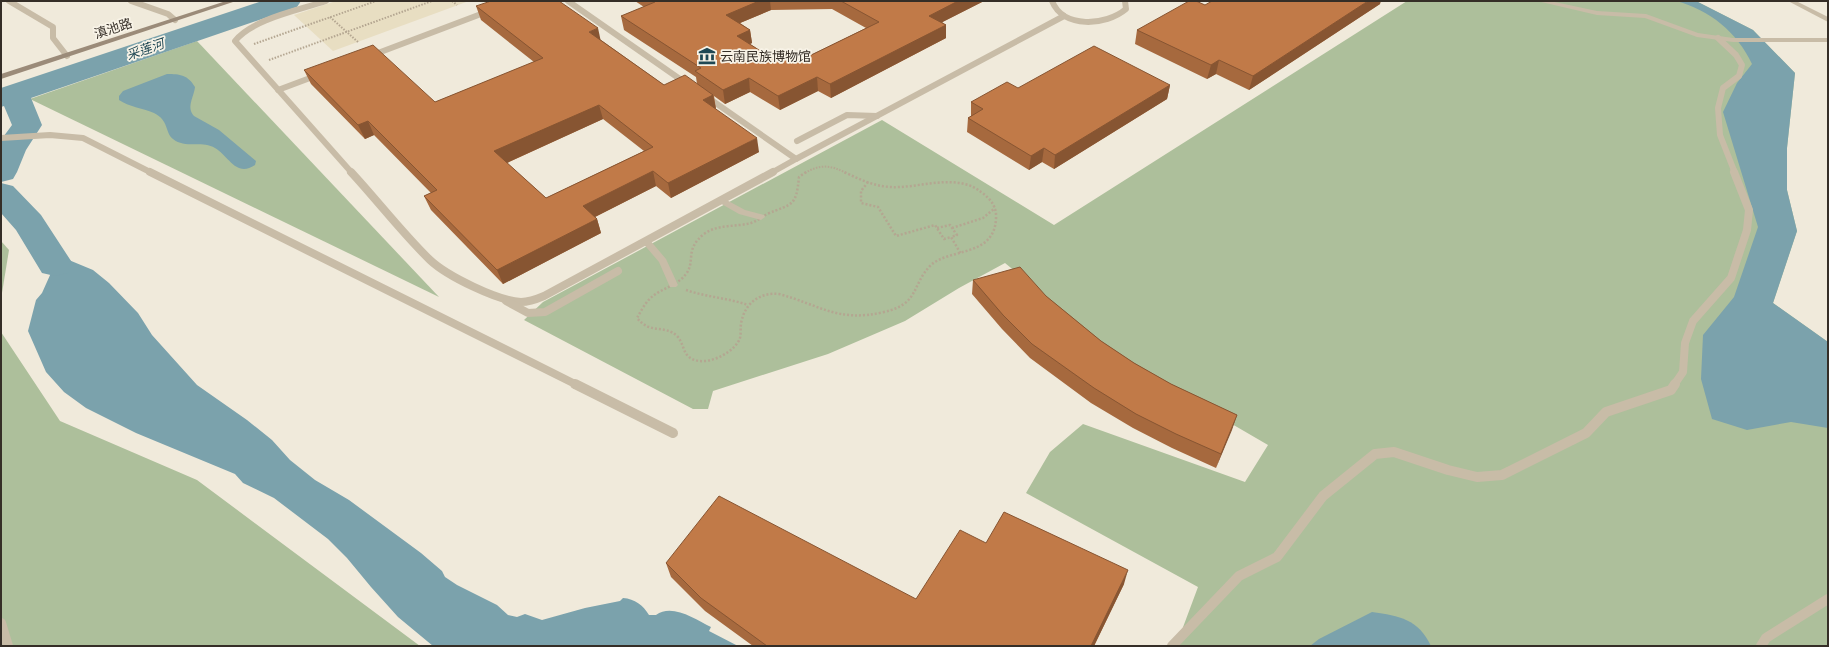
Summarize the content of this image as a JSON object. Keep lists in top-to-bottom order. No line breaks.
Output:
{"streets":{"main road":["滇池路"]},"water":["采莲河"],"places":{"museum":["云南民族博物馆"]}}
